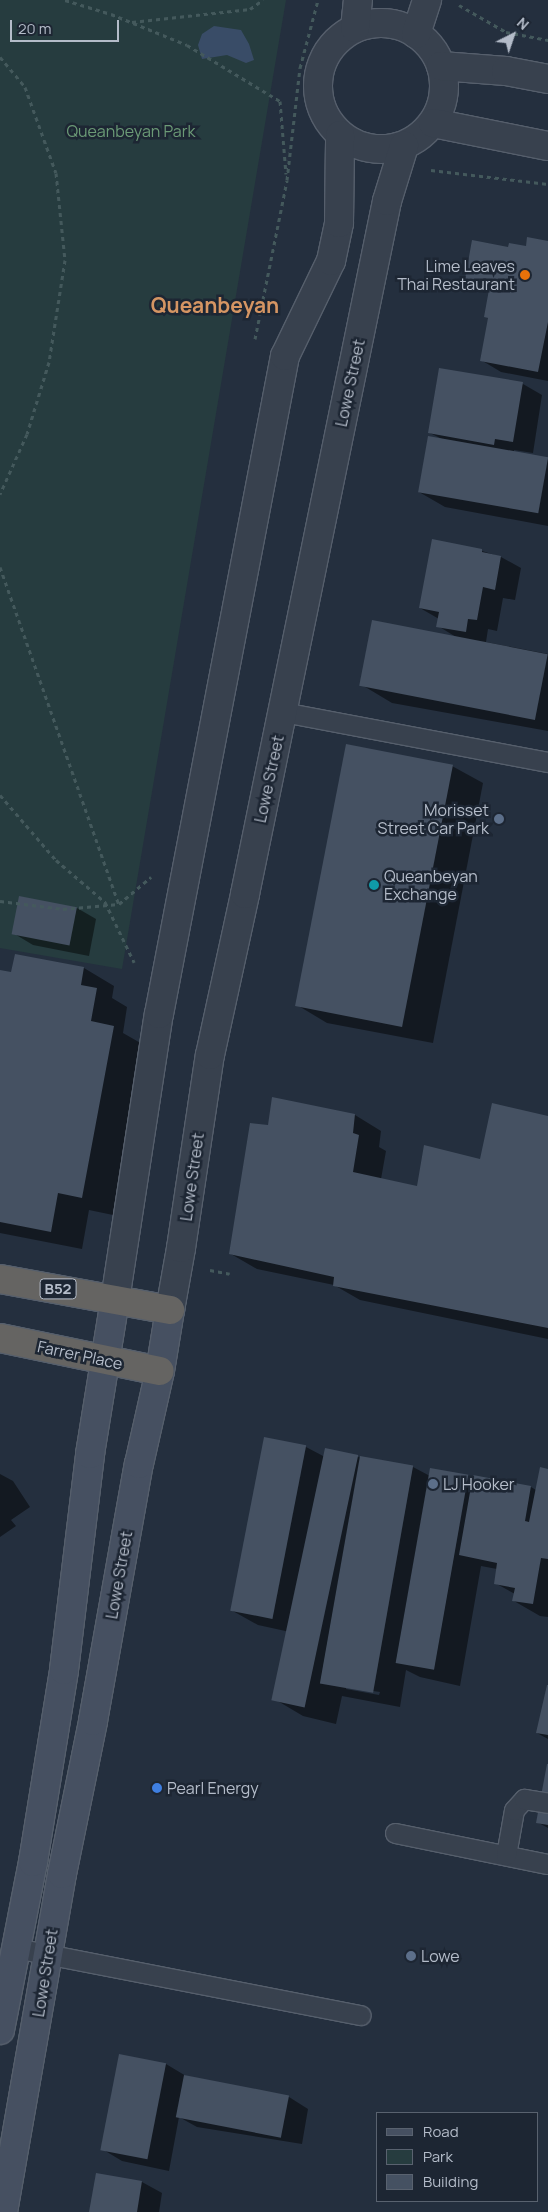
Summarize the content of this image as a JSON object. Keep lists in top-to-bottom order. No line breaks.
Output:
{"streets":{"highway":["B52","Farrer Place"],"main road":["Lowe Street"]},"crossings":[["Lowe Street","B52"],["Lowe Street","Farrer Place"]],"districts":["Queanbeyan"],"parks":["Queanbeyan Park"],"places":["Lime Leaves Thai Restaurant","Morisset Street Car Park","Queanbeyan Exchange","LJ Hooker","Pearl Energy","Lowe"],"legend":["Road","Park","Building"],"scale_bar":"20 m","north":"top right"}
